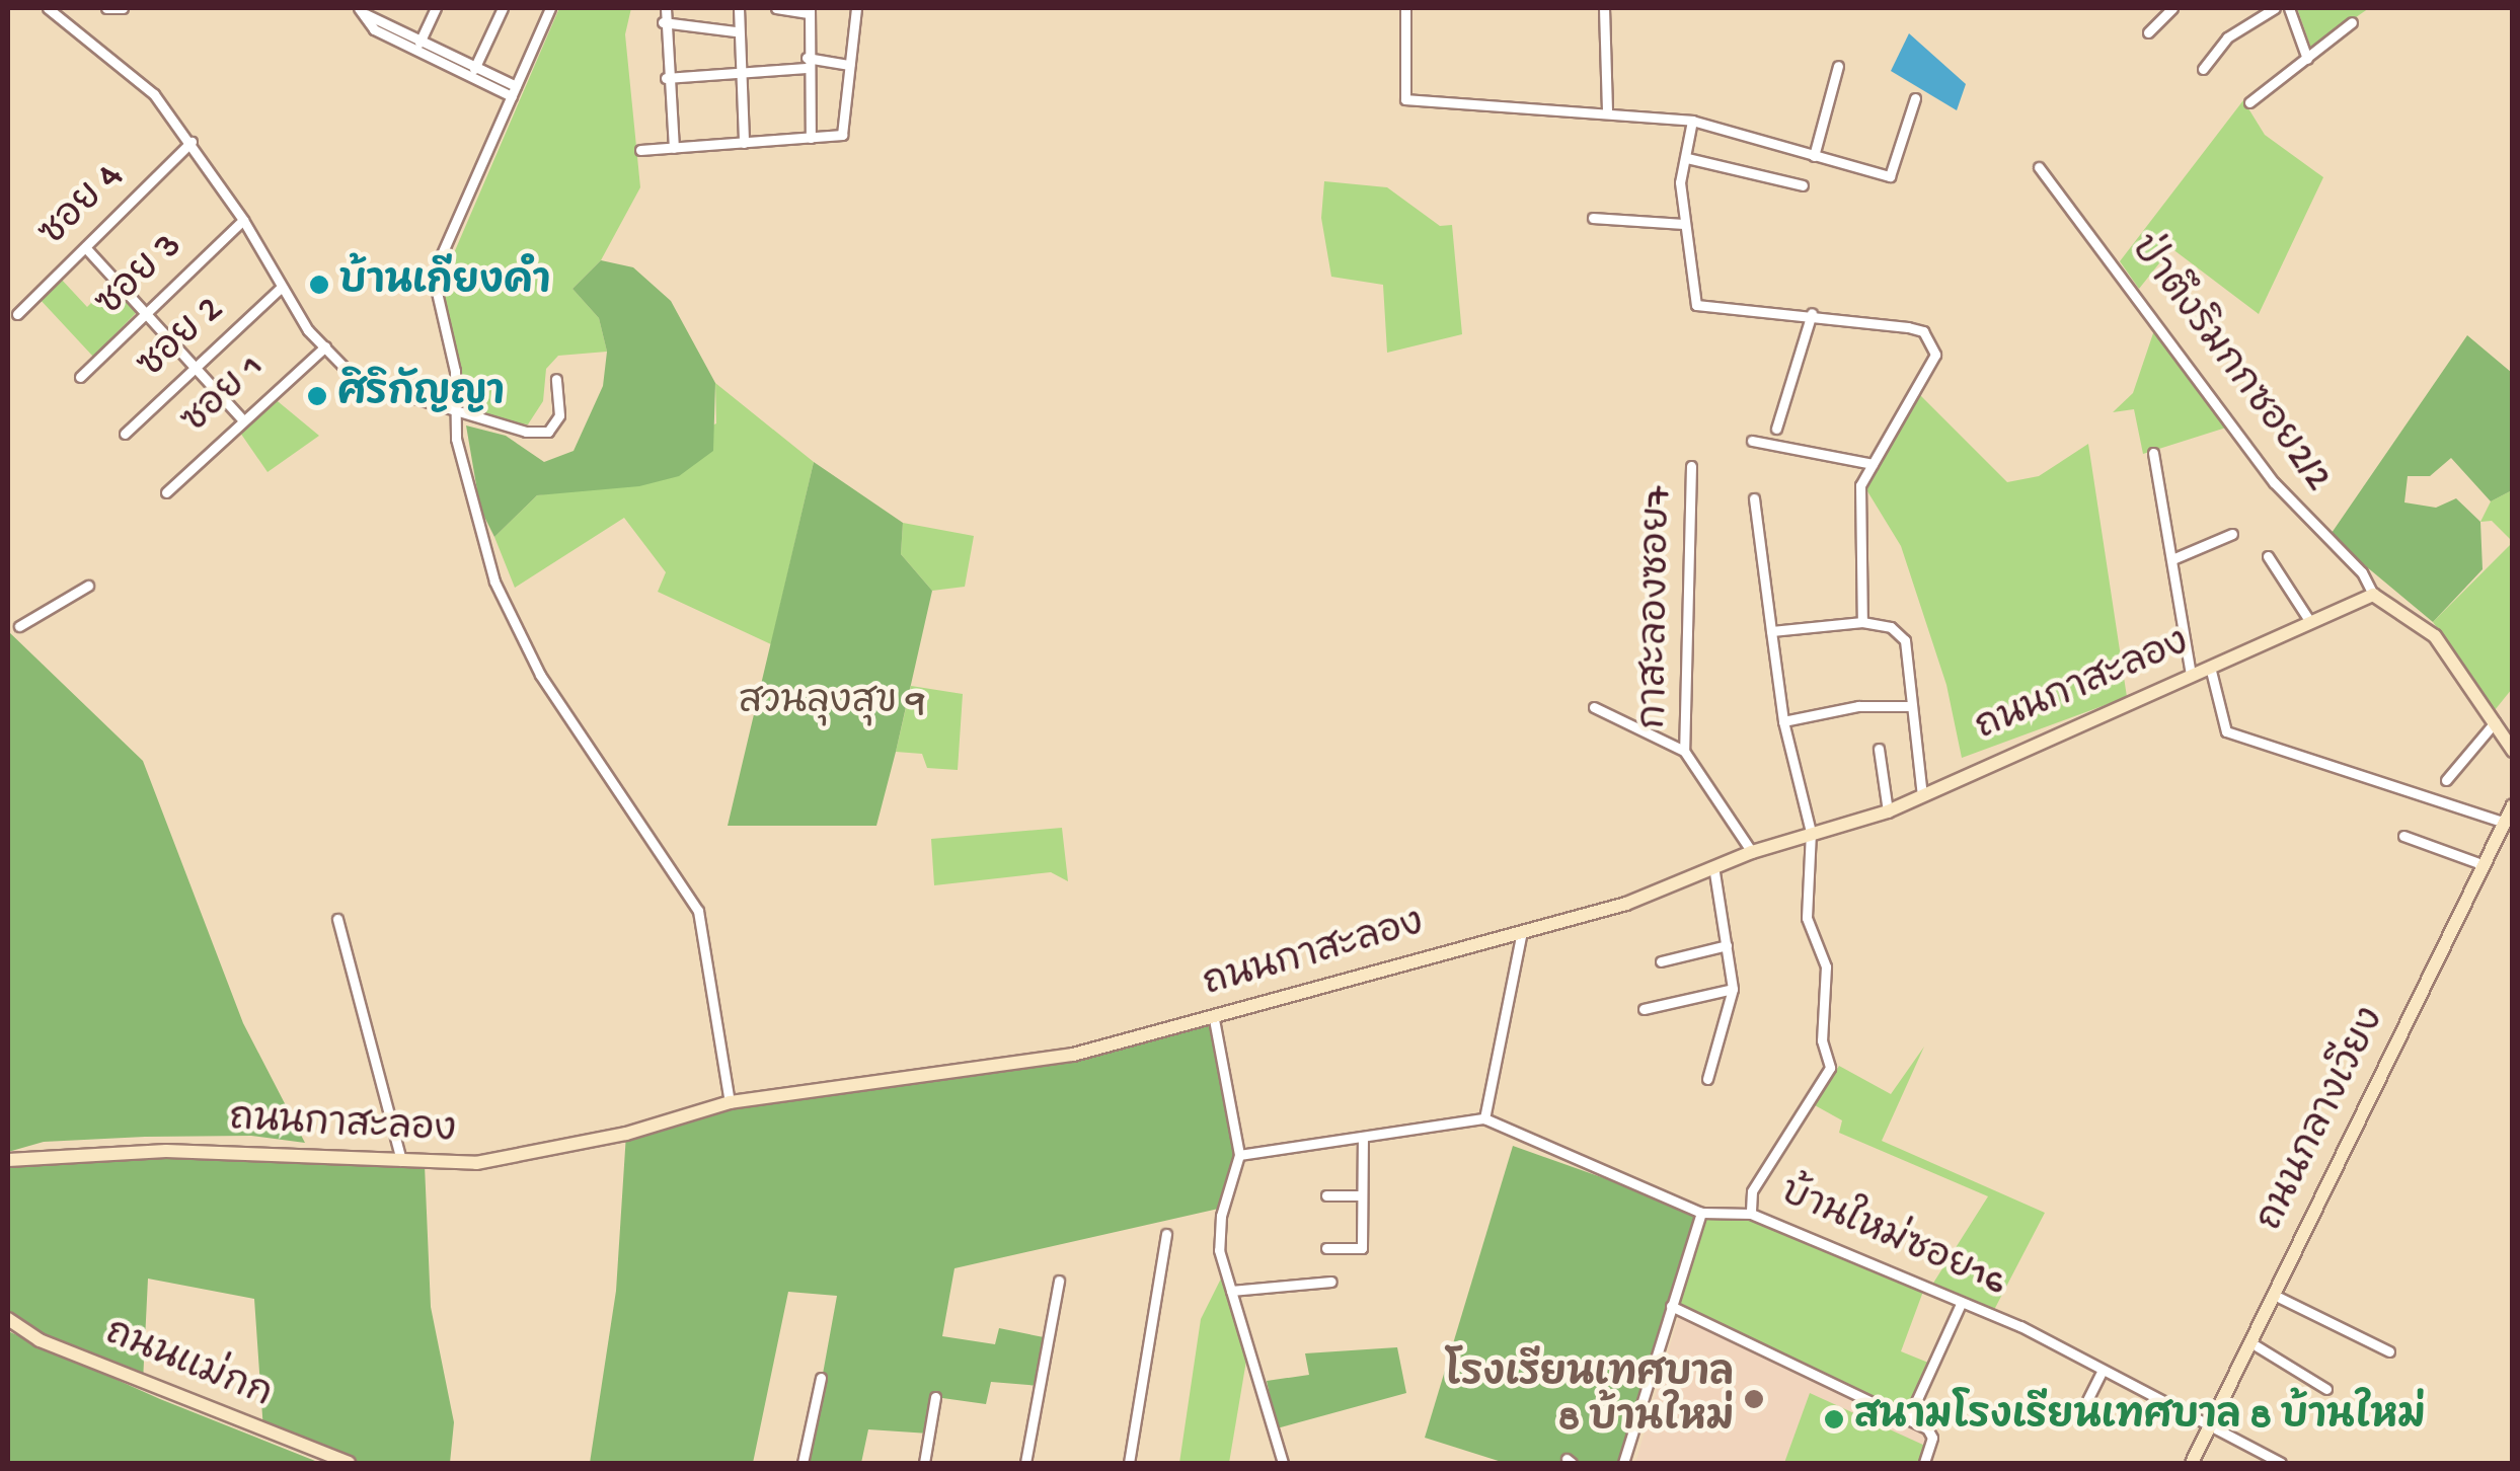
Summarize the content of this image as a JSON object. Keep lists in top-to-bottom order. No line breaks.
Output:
{"streets":{"street":["ซอย 4","ซอย 3","ซอย 2","ป่าตึงริมกกซอย2/2","ซอย 1","กาสะลองซอย7","ถนนกาสะลอง","ถนนกลางเวียง","บ้านใหม่ซอย16","ถนนแม่กก"]},"crossings":[["ป่าตึงริมกกซอย2/2","ถนนกาสะลอง"],["กาสะลองซอย7","ถนนกาสะลอง"],["ถนนกาสะลอง","บ้านใหม่ซอย16"],["ถนนกลางเวียง","บ้านใหม่ซอย16"]],"parks":["สวนลุงสุข 9"],"places":["บ้านเกียงคำ","ศิริกัญญา","โรงเรียนเทศบาล 8 บ้านใหม่","สนามโรงเรียนเทศบาล 8 บ้านใหม่"]}
